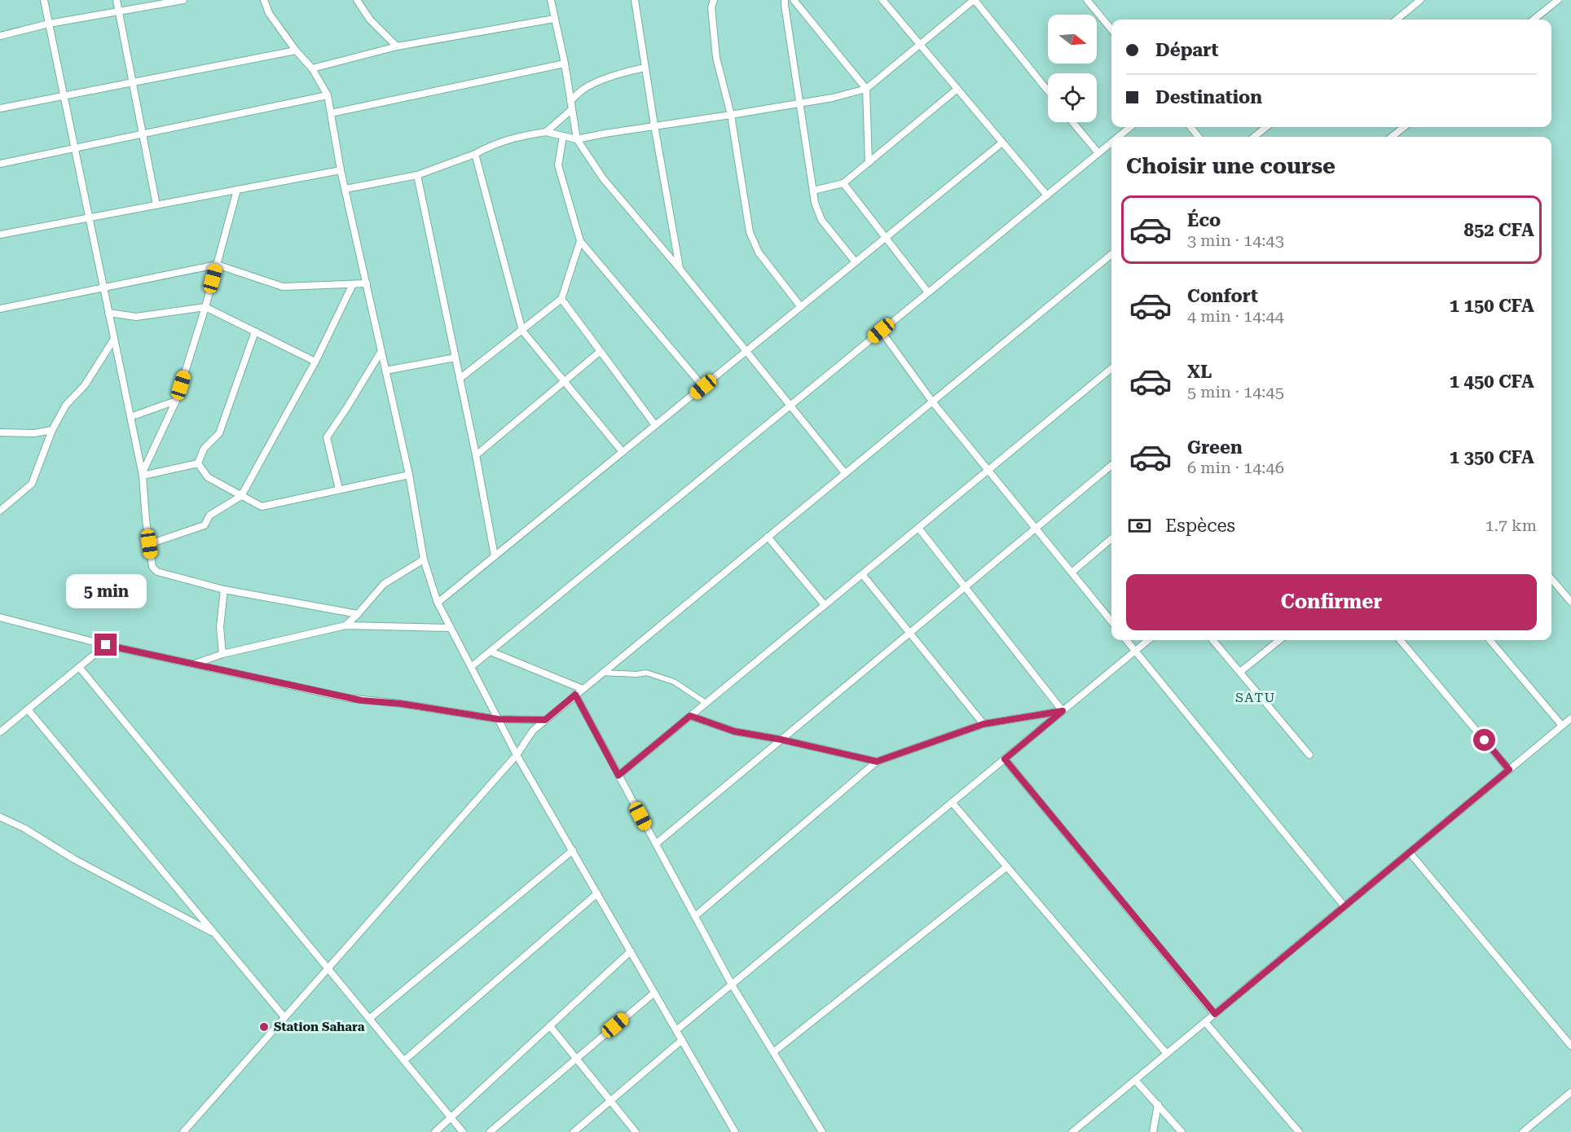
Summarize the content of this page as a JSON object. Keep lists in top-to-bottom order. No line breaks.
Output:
{"districts":["SATU"],"places":["Station Sahara"],"north":"right","page":{"banner":["Départ","Destination"],"heading":"Choisir une course","list":[{"name":"Éco","note":"3 min · 14:43","value":"852 CFA"},{"name":"Confort","note":"4 min · 14:44","value":"1 150 CFA"},{"name":"XL","note":"5 min · 14:45","value":"1 450 CFA"},{"name":"Green","note":"6 min · 14:46","value":"1 350 CFA"}],"pay":["Espèces","1.7 km"],"buttons":"Confirmer","bubble":"5 min"}}
